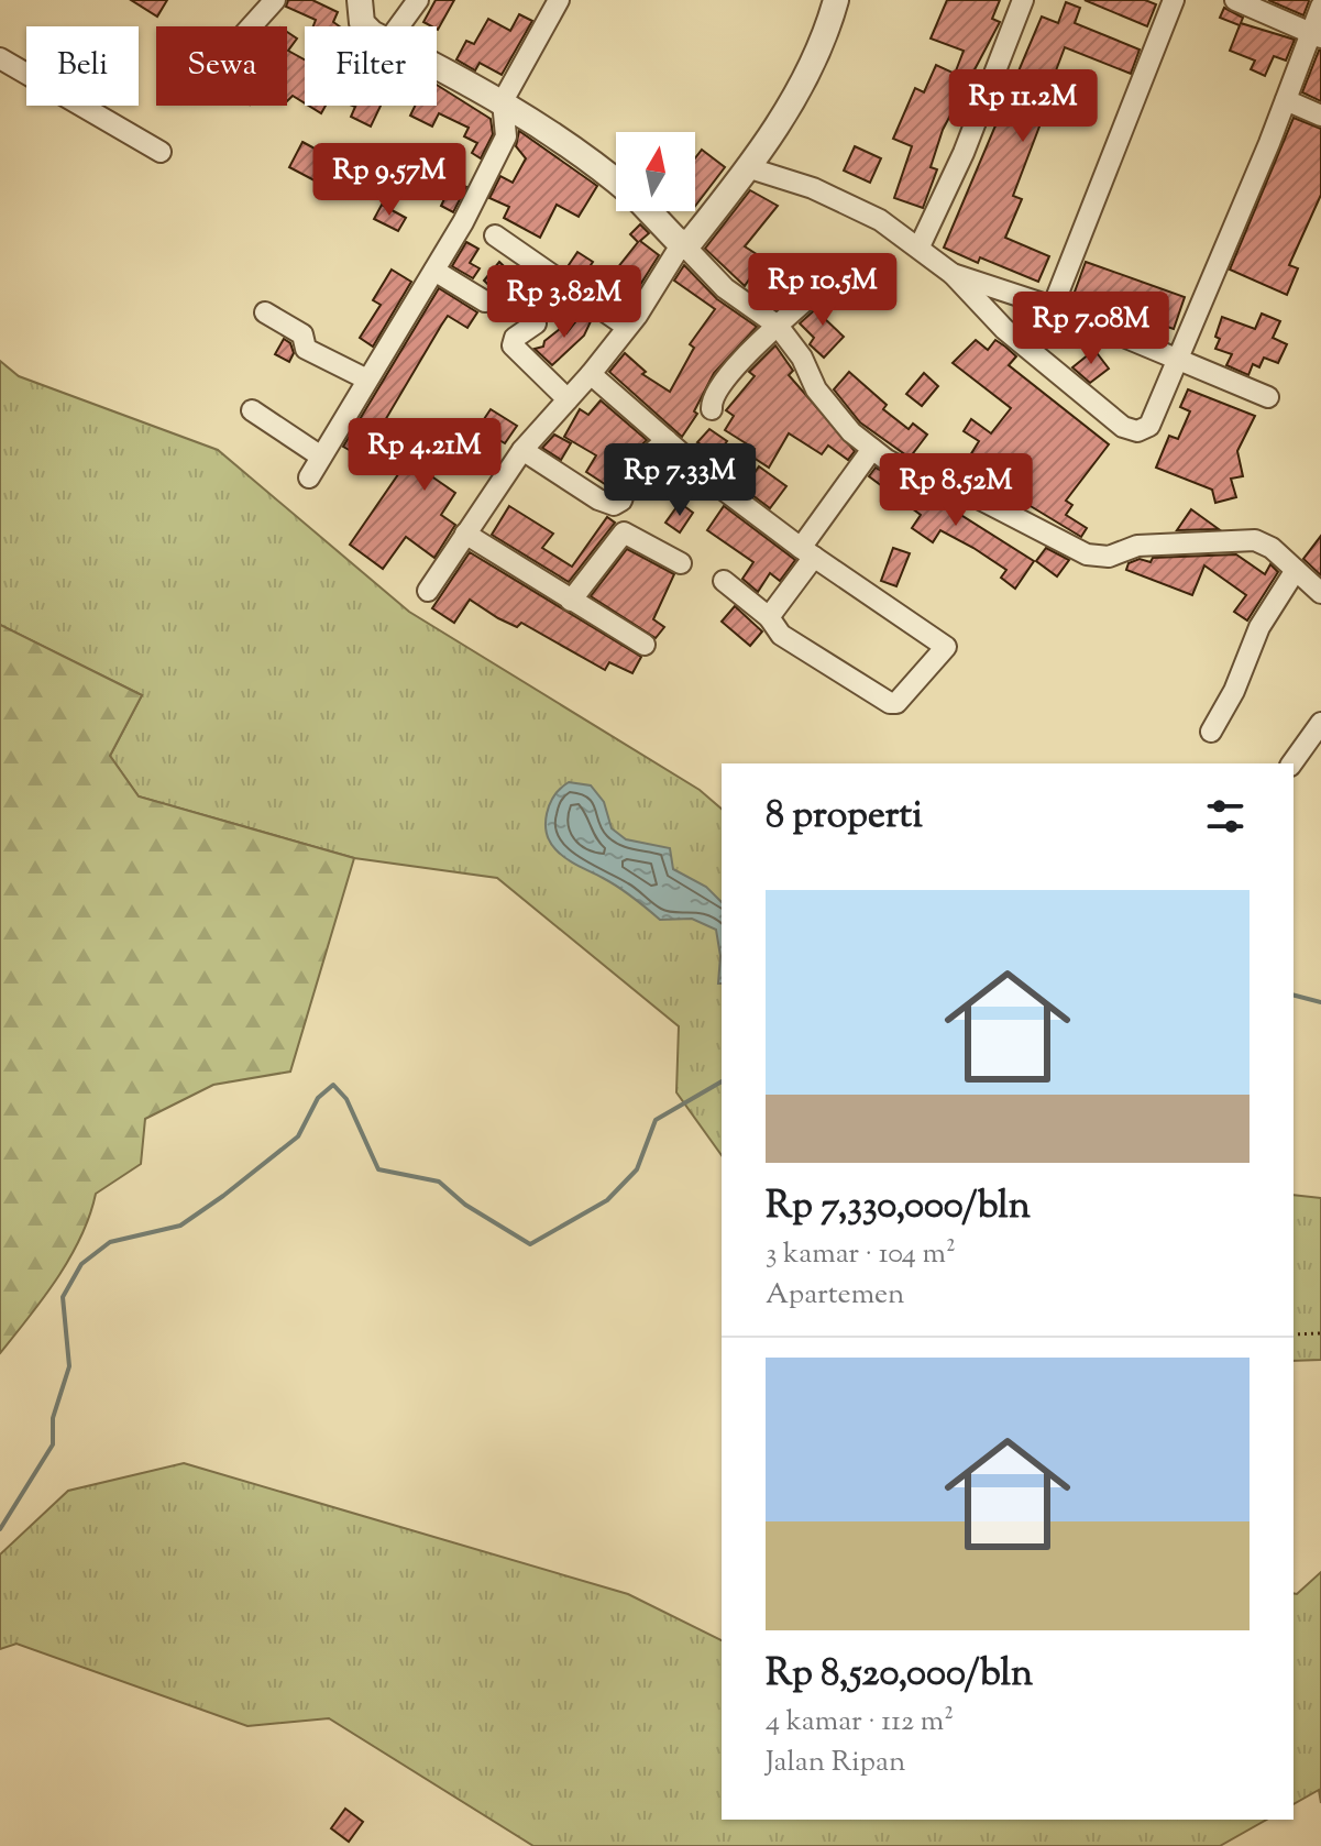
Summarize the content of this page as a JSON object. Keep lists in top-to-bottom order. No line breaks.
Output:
{"north":"top","page":{"chip":["Beli","Sewa","Filter"],"price":["Rp 11.2M","Rp 9.57M","Rp 10.5M","Rp 3.82M","Rp 7.08M","Rp 4.21M","Rp 7.33M","Rp 8.52M"],"heading":"8 properti","list":[{"name":"Rp 7,330,000/bln","note":"3 kamar · 104 m² · Apartemen"},{"name":"Rp 8,520,000/bln","note":"4 kamar · 112 m² · Jalan Ripan"}]}}
